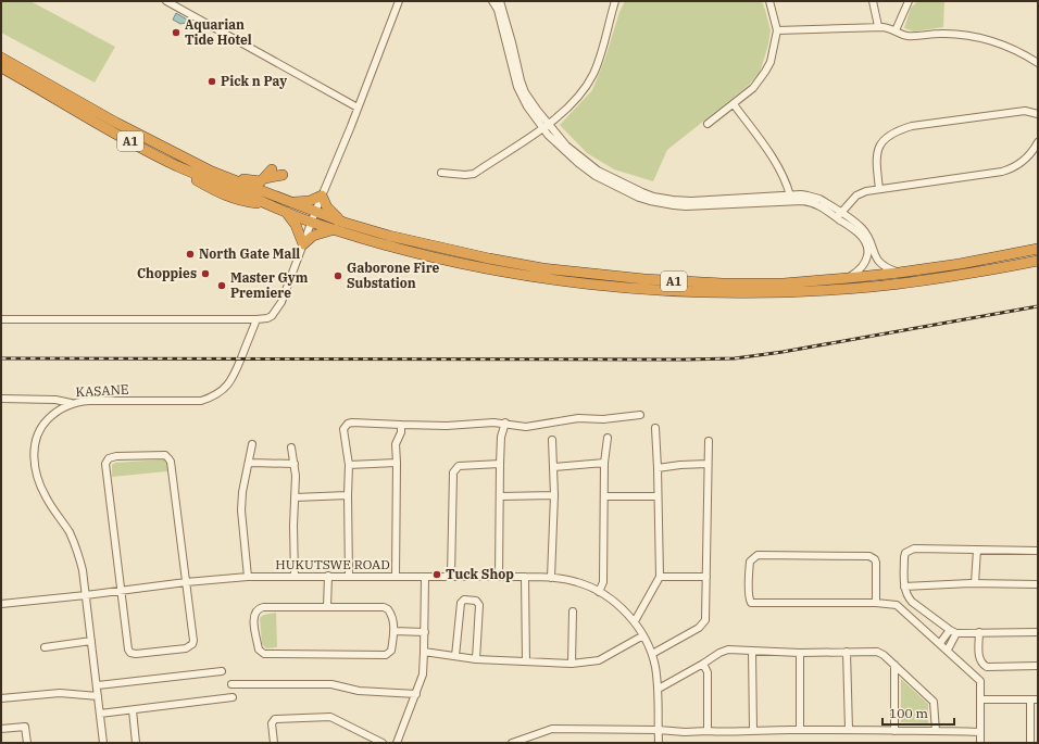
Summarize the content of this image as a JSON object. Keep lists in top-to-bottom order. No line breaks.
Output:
{"streets":{"highway":["A1"],"street":["KASANE","HUKUTSWE ROAD"]},"crossings":[["KASANE","HUKUTSWE ROAD"]],"places":["Aquarian Tide Hotel","Pick n Pay","North Gate Mall","Choppies","Gaborone Fire Substation","Master Gym Premiere","Tuck Shop"],"scale_bar":"100 m"}
